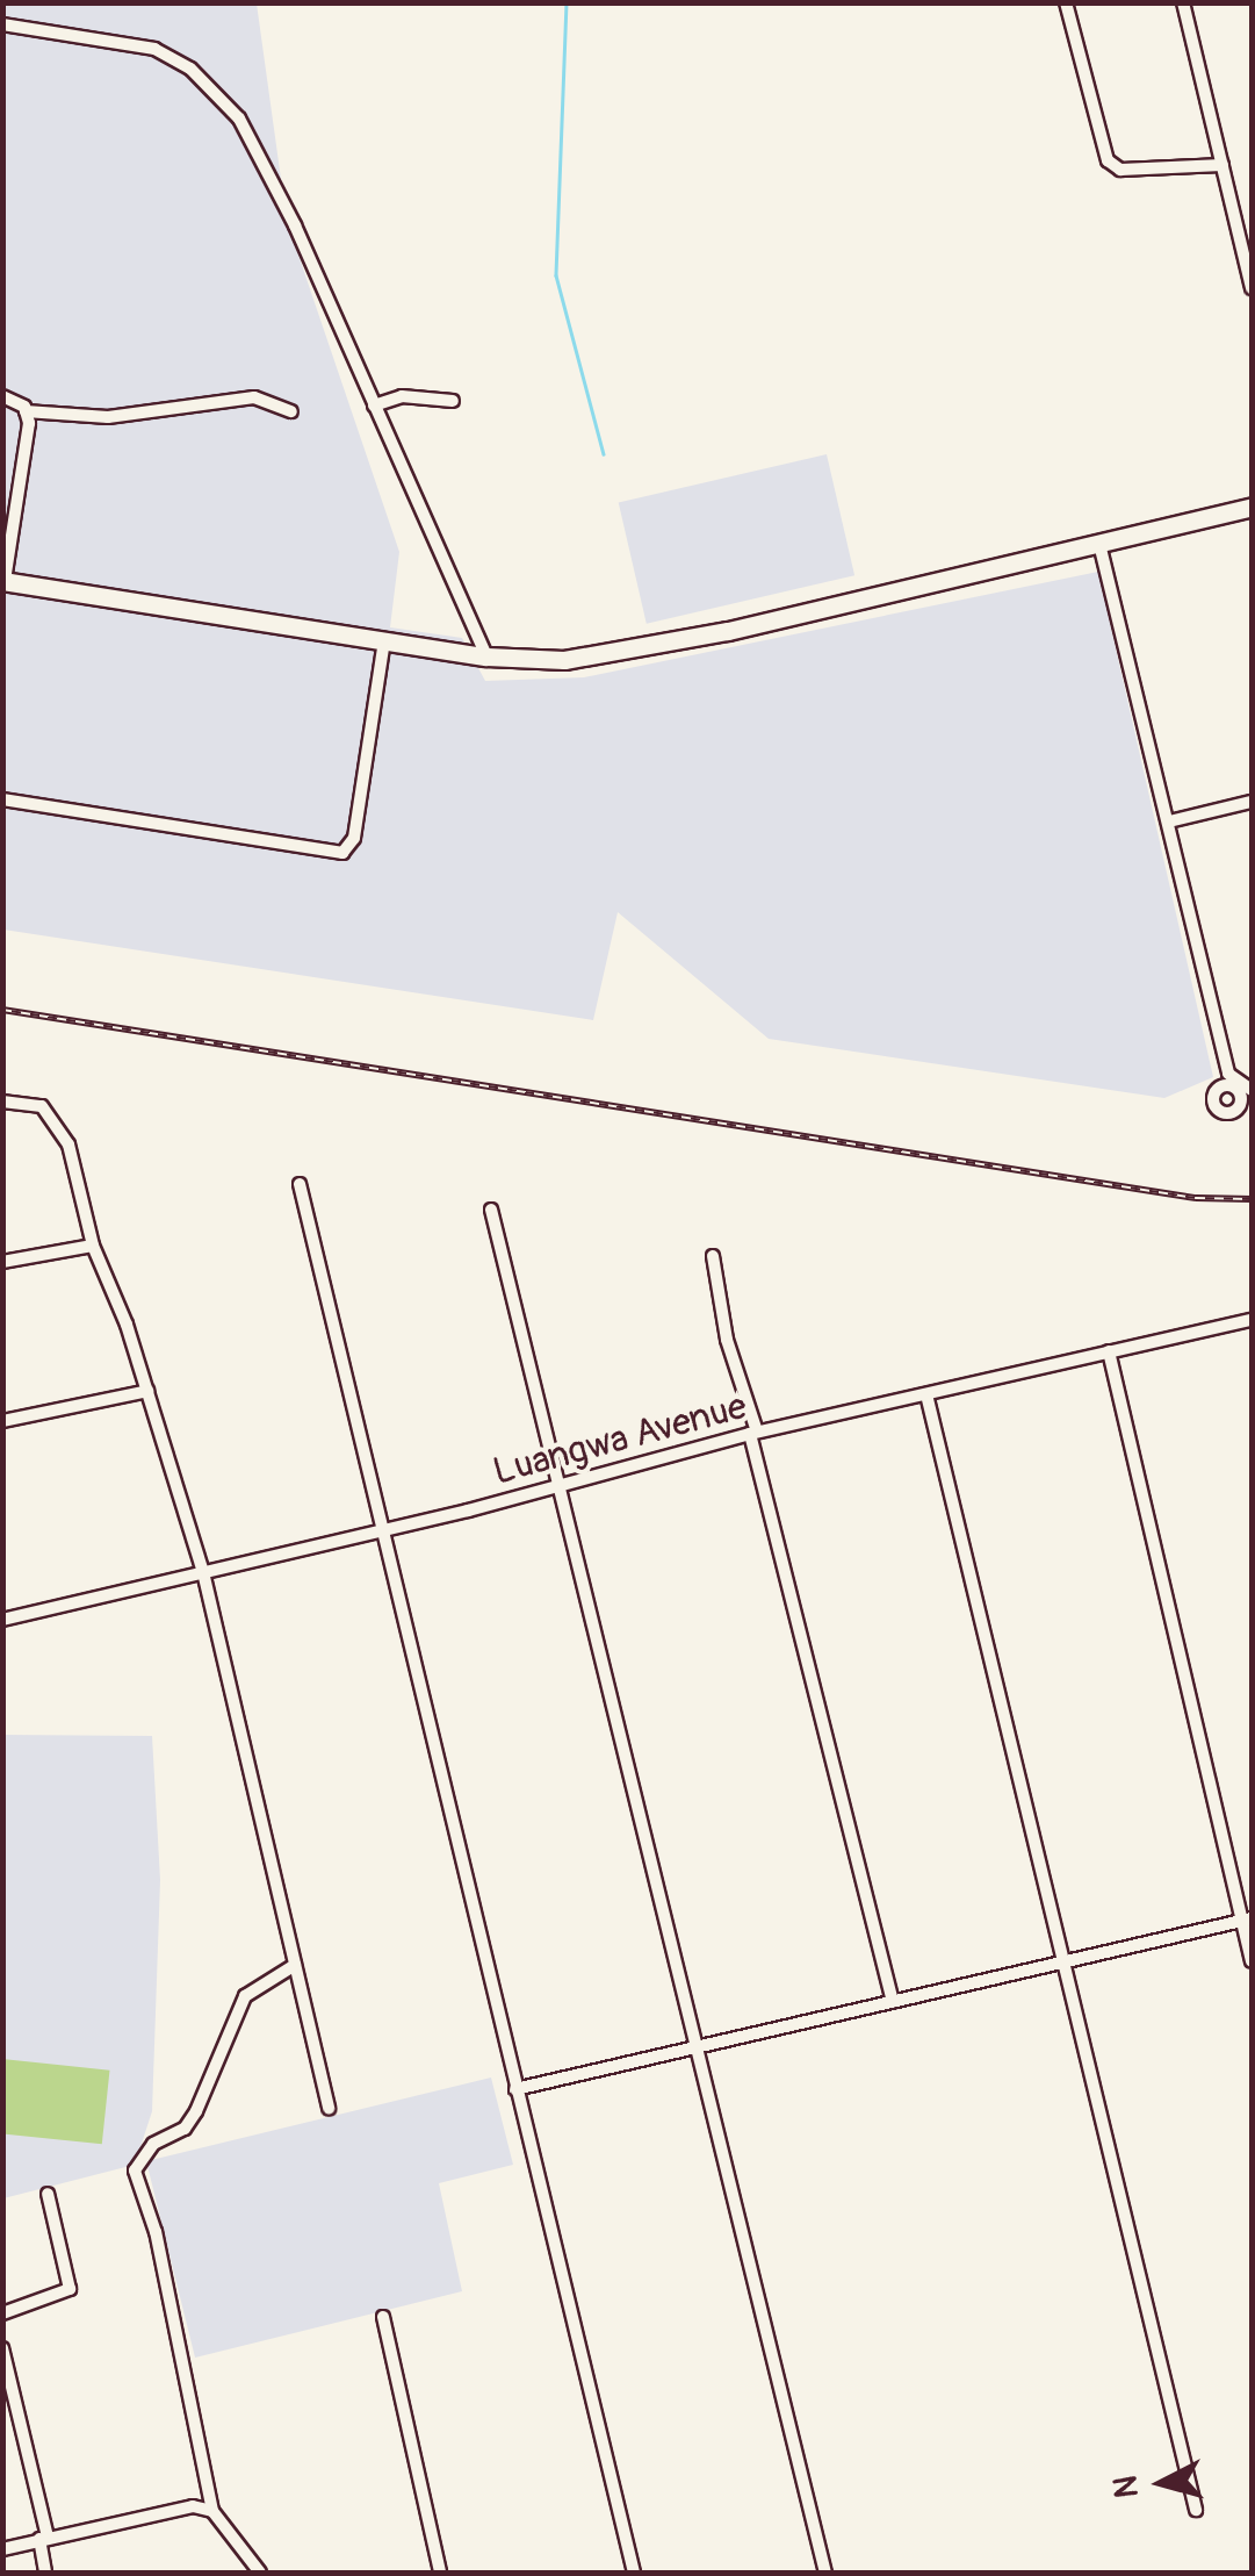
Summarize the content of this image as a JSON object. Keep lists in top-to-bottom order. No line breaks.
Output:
{"streets":{"street":["Luangwa Avenue"]},"north":"left"}
